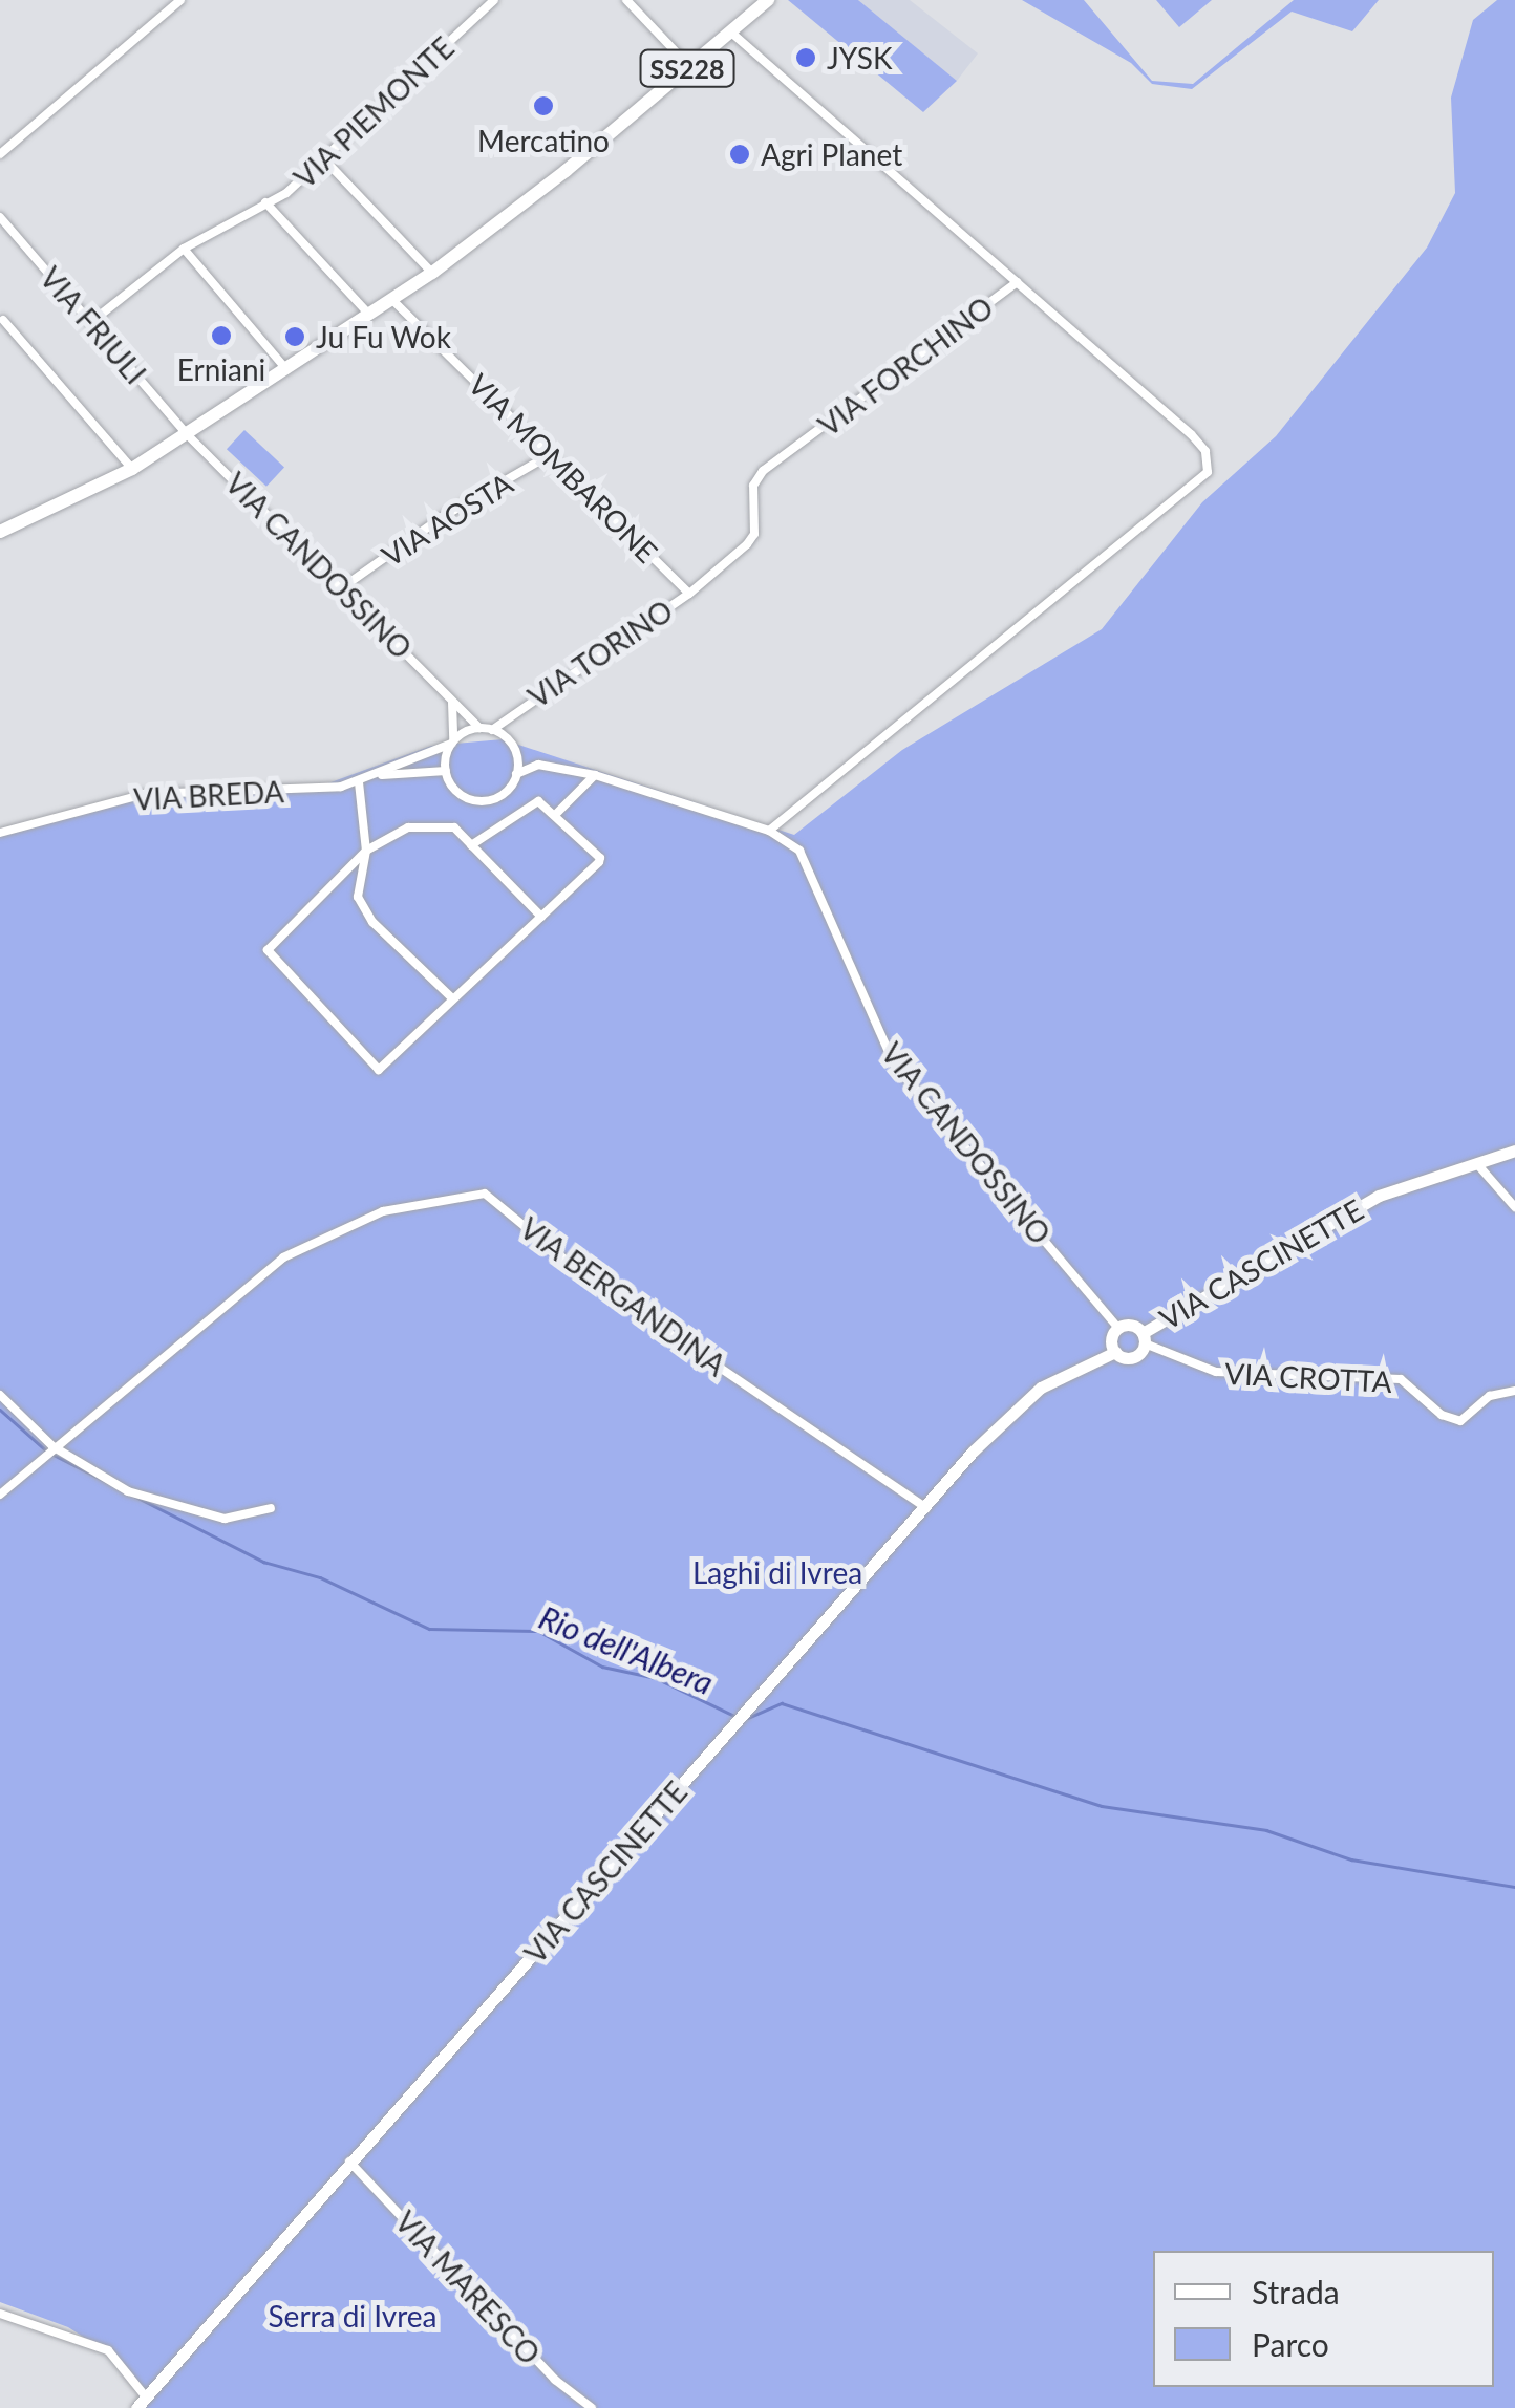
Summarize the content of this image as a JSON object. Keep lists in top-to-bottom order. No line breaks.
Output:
{"streets":{"main road":["SS228"],"street":["VIA PIEMONTE","VIA FRIULI","VIA FORCHINO","VIA MOMBARONE","VIA AOSTA","VIA CANDOSSINO","VIA TORINO","VIA BREDA","VIA CASCINETTE","VIA BERGANDINA","VIA CROTTA","VIA MARESCO"]},"crossings":[["SS228","VIA FRIULI"],["SS228","VIA FORCHINO"],["SS228","VIA MOMBARONE"],["SS228","VIA CANDOSSINO"],["VIA PIEMONTE","VIA FRIULI"],["VIA FRIULI","VIA CANDOSSINO"],["VIA FORCHINO","VIA MOMBARONE"],["VIA FORCHINO","VIA TORINO"],["VIA MOMBARONE","VIA AOSTA"],["VIA MOMBARONE","VIA TORINO"],["VIA AOSTA","VIA CANDOSSINO"],["VIA CANDOSSINO","VIA TORINO"],["VIA CANDOSSINO","VIA BREDA"],["VIA TORINO","VIA BREDA"],["VIA CASCINETTE","VIA BERGANDINA"],["VIA CASCINETTE","VIA CROTTA"],["VIA CASCINETTE","VIA MARESCO"]],"water":["Rio dell'Albera"],"parks":["Laghi di Ivrea","Serra di Ivrea"],"places":["JYSK","Mercatino","Agri Planet","Erniani","Ju Fu Wok"],"legend":["Strada","Parco"]}
